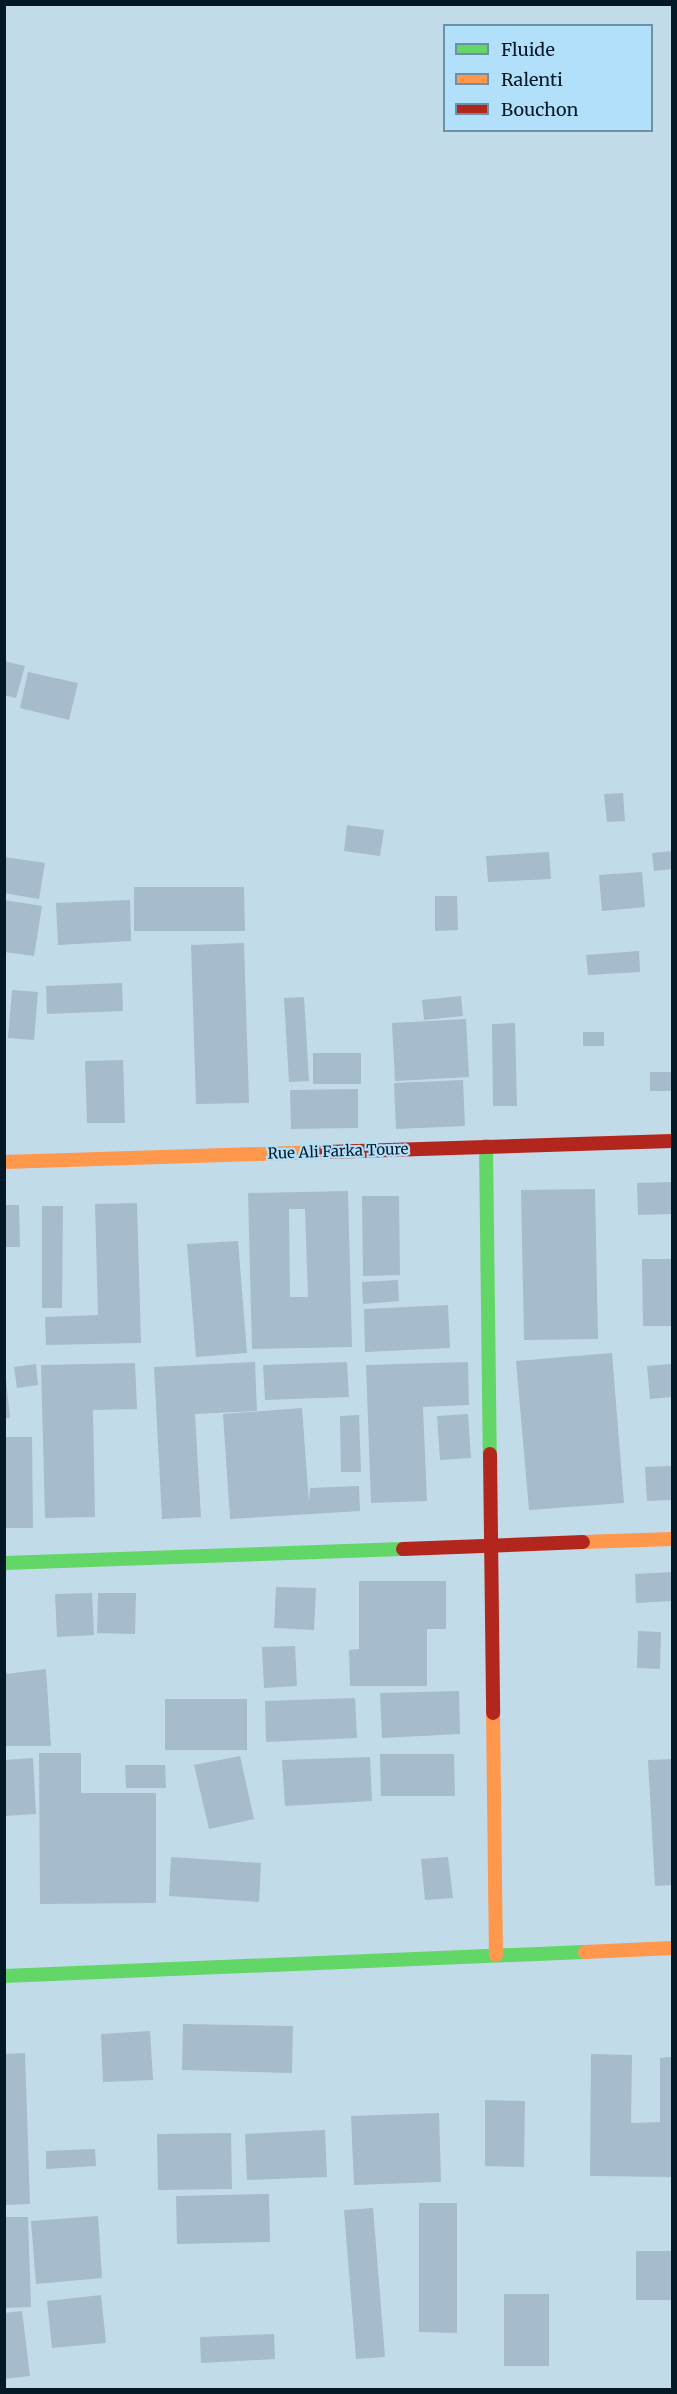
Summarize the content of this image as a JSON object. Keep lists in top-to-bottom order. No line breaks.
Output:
{"streets":{"street":["Rue Ali Farka Toure"]},"legend":["Fluide","Ralenti","Bouchon"]}
